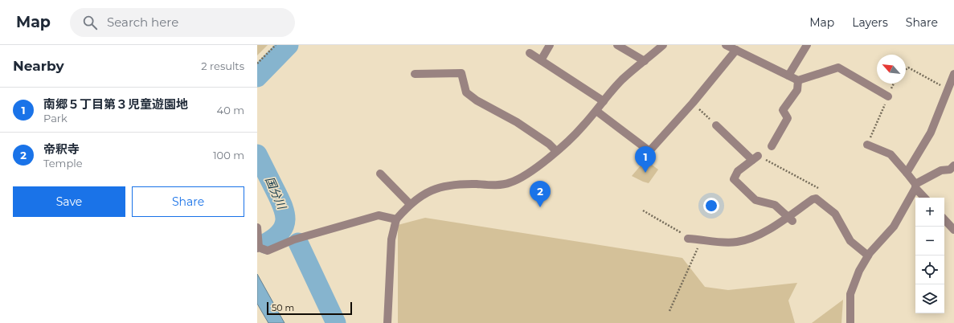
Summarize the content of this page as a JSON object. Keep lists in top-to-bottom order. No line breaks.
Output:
{"water":["国分川"],"scale_bar":"50 m","north":"top left","page":{"header":"Map","search":"Search here","nav":["Map","Layers","Share"],"heading":["Nearby","2 results"],"list":[{"mark":"1","name":"南郷５丁目第３児童遊園地","note":"Park","value":"40 m"},{"mark":"2","name":"帝釈寺","note":"Temple","value":"100 m"}],"pins":["1","2"],"buttons":["Save","Share"],"map_buttons":["+","−"],"scale":"50 m"}}
